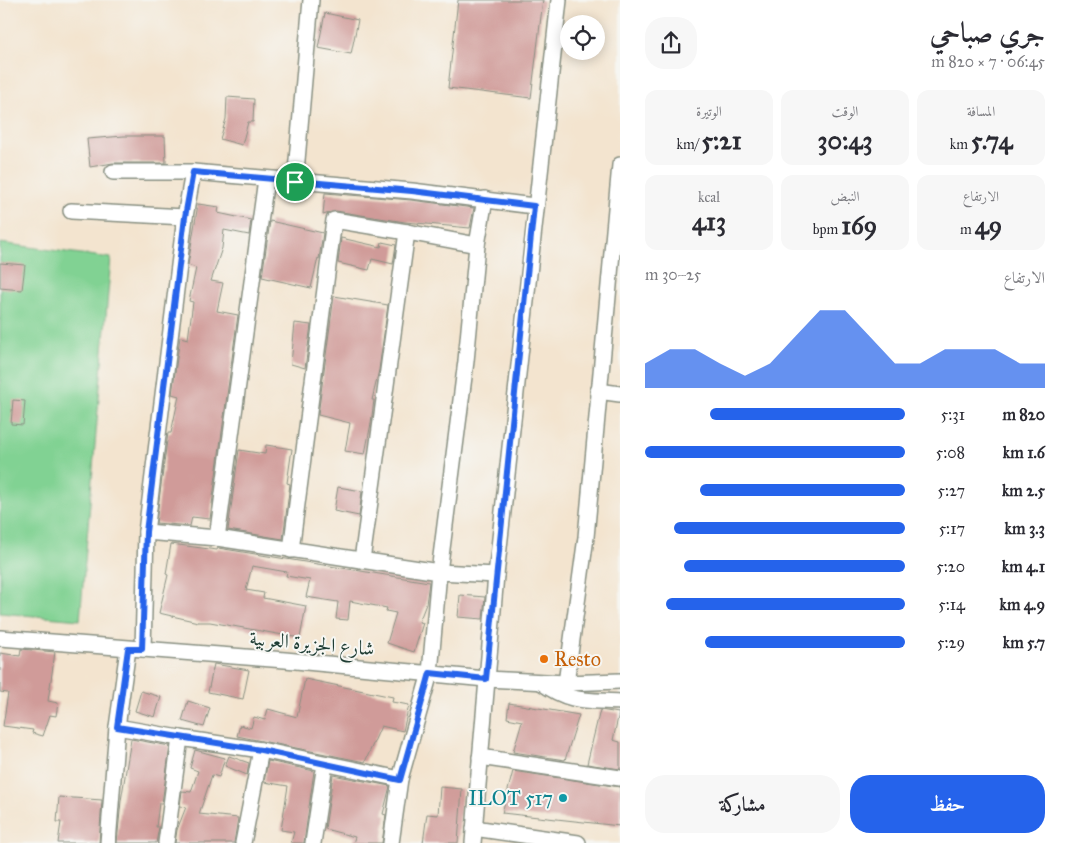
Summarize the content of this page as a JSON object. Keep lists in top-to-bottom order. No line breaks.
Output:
{"streets":{"street":["شارع الجزيرة العربية"]},"places":["Resto","ILOT 517"],"page":{"heading":["جري صباحي","06:45 · 7 × 820 m"],"stats":[["المسافة","5.74 km"],["الوقت","30:43"],["الوتيرة","5:21 /km"],["الارتفاع","49 m"],["النبض","169 bpm"],["kcal","413"]],"chart":["الارتفاع","25–30 m"],"list":[{"name":"820 m","note":"5:31"},{"name":"1.6 km","note":"5:08"},{"name":"2.5 km","note":"5:27"},{"name":"3.3 km","note":"5:17"},{"name":"4.1 km","note":"5:20"},{"name":"4.9 km","note":"5:14"},{"name":"5.7 km","note":"5:29"}],"buttons":["حفظ","مشاركة"]}}
